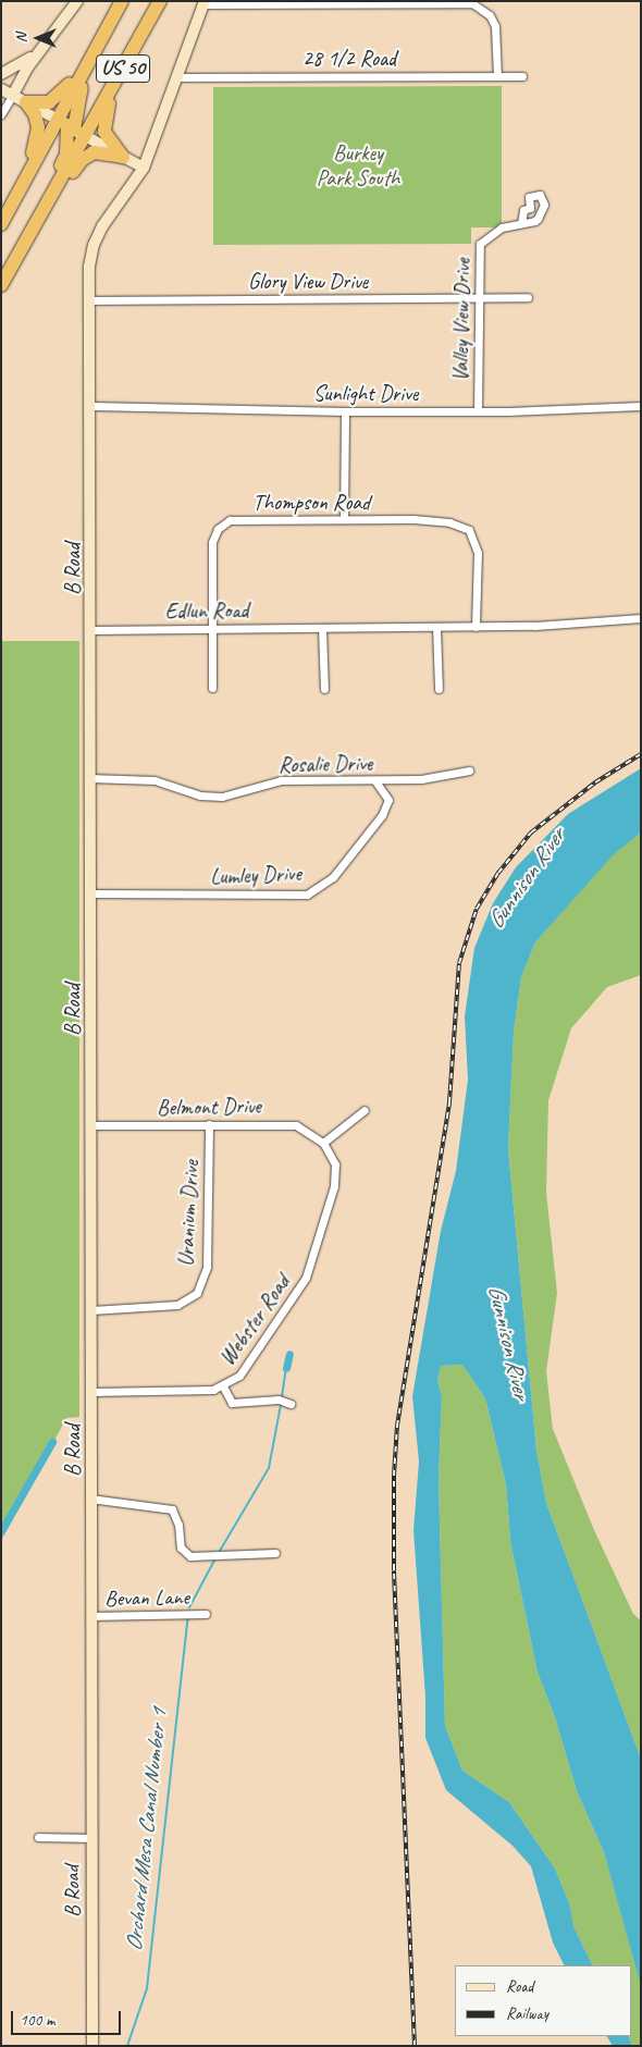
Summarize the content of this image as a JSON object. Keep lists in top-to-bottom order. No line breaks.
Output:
{"streets":{"highway":["US 50"],"street":["28 1/2 Road","Glory View Drive","Valley View Drive","Sunlight Drive","Thompson Road","B Road","Edlun Road","Rosalie Drive","Lumley Drive","Belmont Drive","Uranium Drive","Webster Road","Bevan Lane"]},"crossings":[["28 1/2 Road","B Road"],["Glory View Drive","Valley View Drive"],["Glory View Drive","B Road"],["Valley View Drive","Sunlight Drive"],["Sunlight Drive","B Road"],["Thompson Road","Edlun Road"],["B Road","Edlun Road"],["B Road","Rosalie Drive"],["B Road","Lumley Drive"],["B Road","Belmont Drive"],["B Road","Uranium Drive"],["B Road","Webster Road"],["B Road","Bevan Lane"],["Rosalie Drive","Lumley Drive"],["Belmont Drive","Uranium Drive"],["Belmont Drive","Webster Road"]],"water":["Gunnison River","Orchard Mesa Canal Number 1"],"parks":["Burkey Park South"],"legend":["Road","Railway"],"scale_bar":"100 m","north":"left"}
